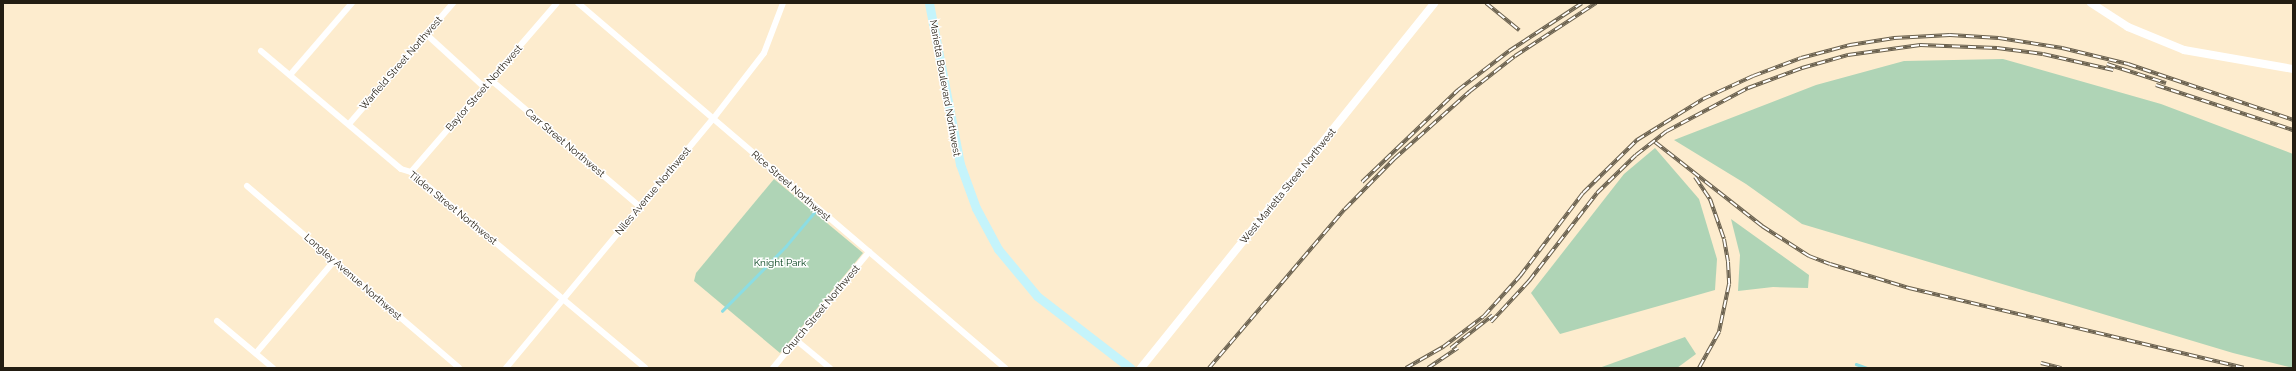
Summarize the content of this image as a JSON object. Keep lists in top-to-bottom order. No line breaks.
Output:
{"streets":{"main road":["Marietta Boulevard Northwest"],"street":["Warfield Street Northwest","Baylor Street Northwest","Carr Street Northwest","Rice Street Northwest","West Marietta Street Northwest","Niles Avenue Northwest","Tilden Street Northwest","Longley Avenue Northwest","Church Street Northwest"]},"crossings":[["Warfield Street Northwest","Tilden Street Northwest"],["Baylor Street Northwest","Carr Street Northwest"],["Baylor Street Northwest","Tilden Street Northwest"],["Carr Street Northwest","Niles Avenue Northwest"],["Rice Street Northwest","Niles Avenue Northwest"],["Rice Street Northwest","Church Street Northwest"],["Niles Avenue Northwest","Tilden Street Northwest"]],"parks":["Knight Park"]}
